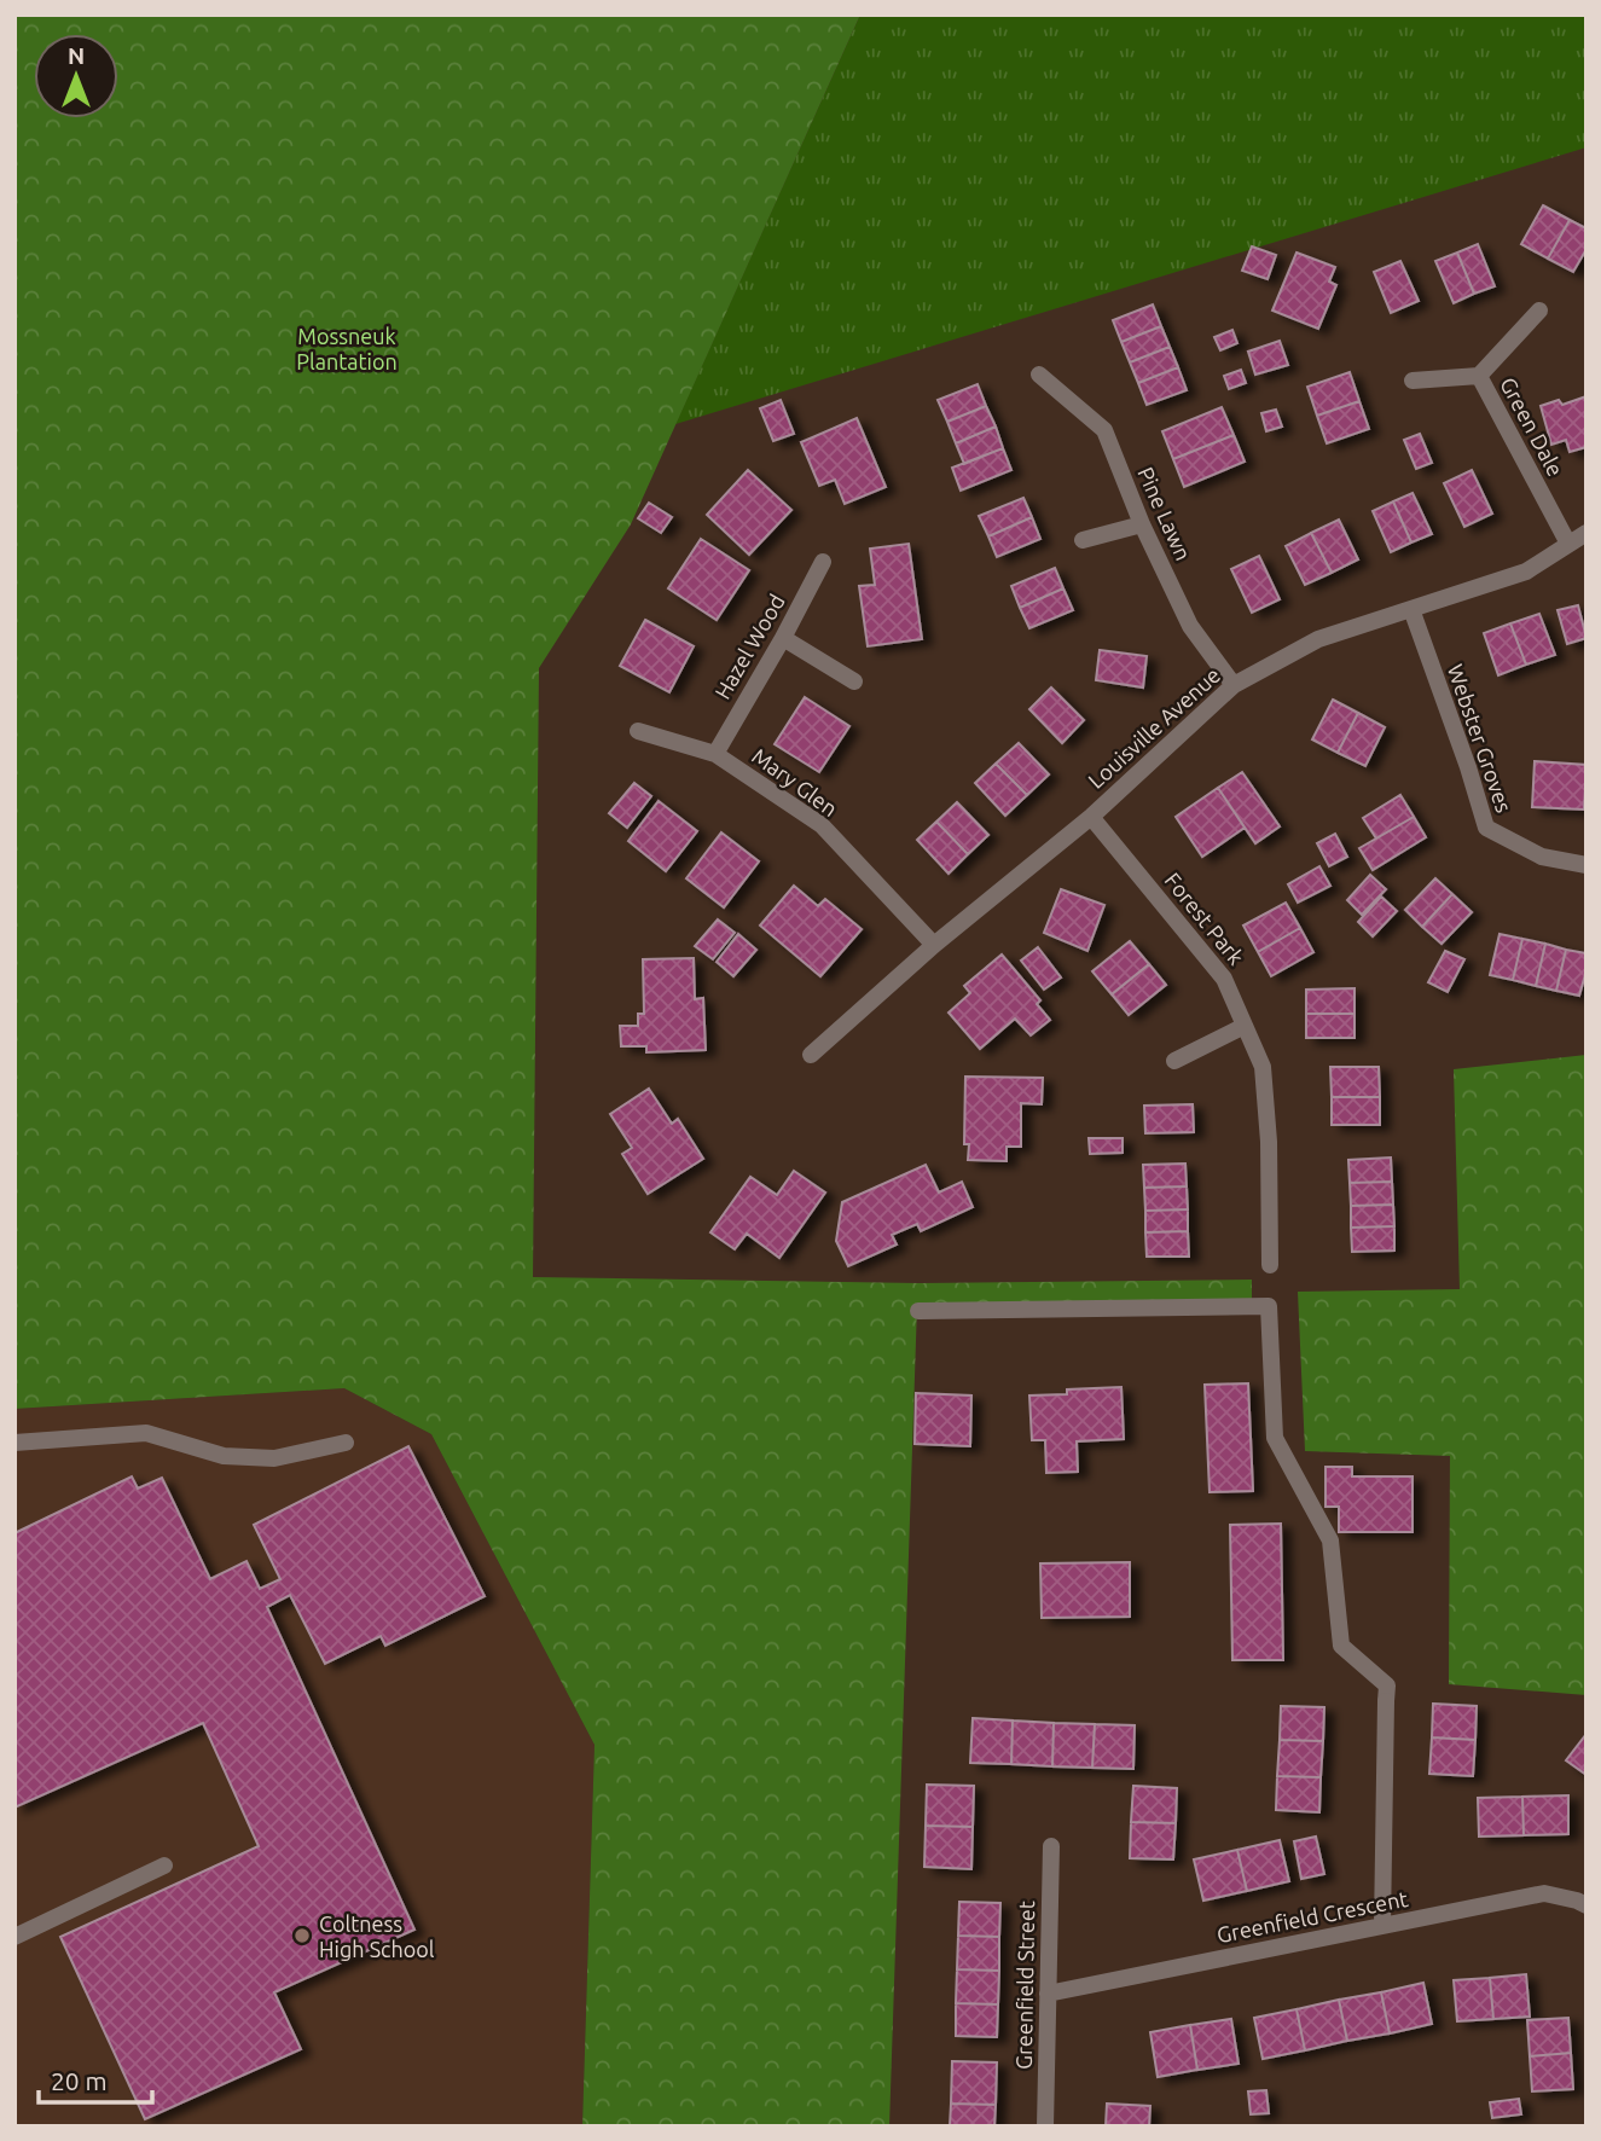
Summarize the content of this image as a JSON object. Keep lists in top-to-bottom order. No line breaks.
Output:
{"streets":{"street":["Green Dale","Pine Lawn","Hazel Wood","Louisville Avenue","Webster Groves","Mary Glen","Forest Park","Greenfield Crescent","Greenfield Street"]},"crossings":[["Green Dale","Louisville Avenue"],["Pine Lawn","Louisville Avenue"],["Hazel Wood","Mary Glen"],["Louisville Avenue","Webster Groves"],["Louisville Avenue","Mary Glen"],["Louisville Avenue","Forest Park"],["Greenfield Crescent","Greenfield Street"]],"parks":["Mossneuk Plantation"],"places":["Coltness High School"],"scale_bar":"20 m","north":"top"}
